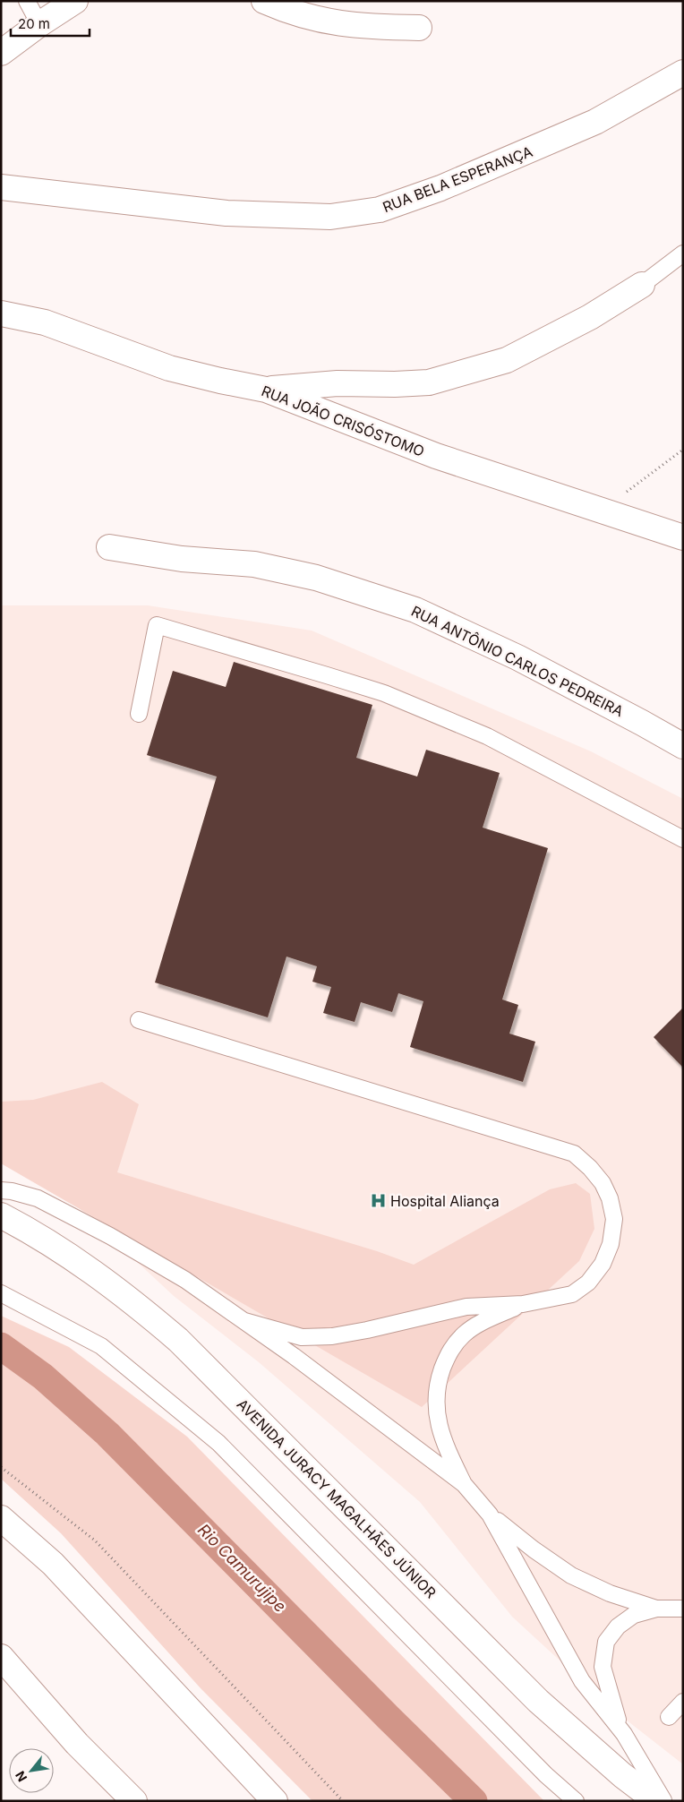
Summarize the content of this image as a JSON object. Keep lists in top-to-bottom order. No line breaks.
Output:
{"streets":{"street":["RUA BELA ESPERANÇA","RUA JOÃO CRISÓSTOMO","RUA ANTÔNIO CARLOS PEDREIRA","AVENIDA JURACY MAGALHÃES JÚNIOR"]},"water":["Rio Camurujipe"],"places":{"hospital":["Hospital Aliança"]},"scale_bar":"20 m","north":"bottom left"}
